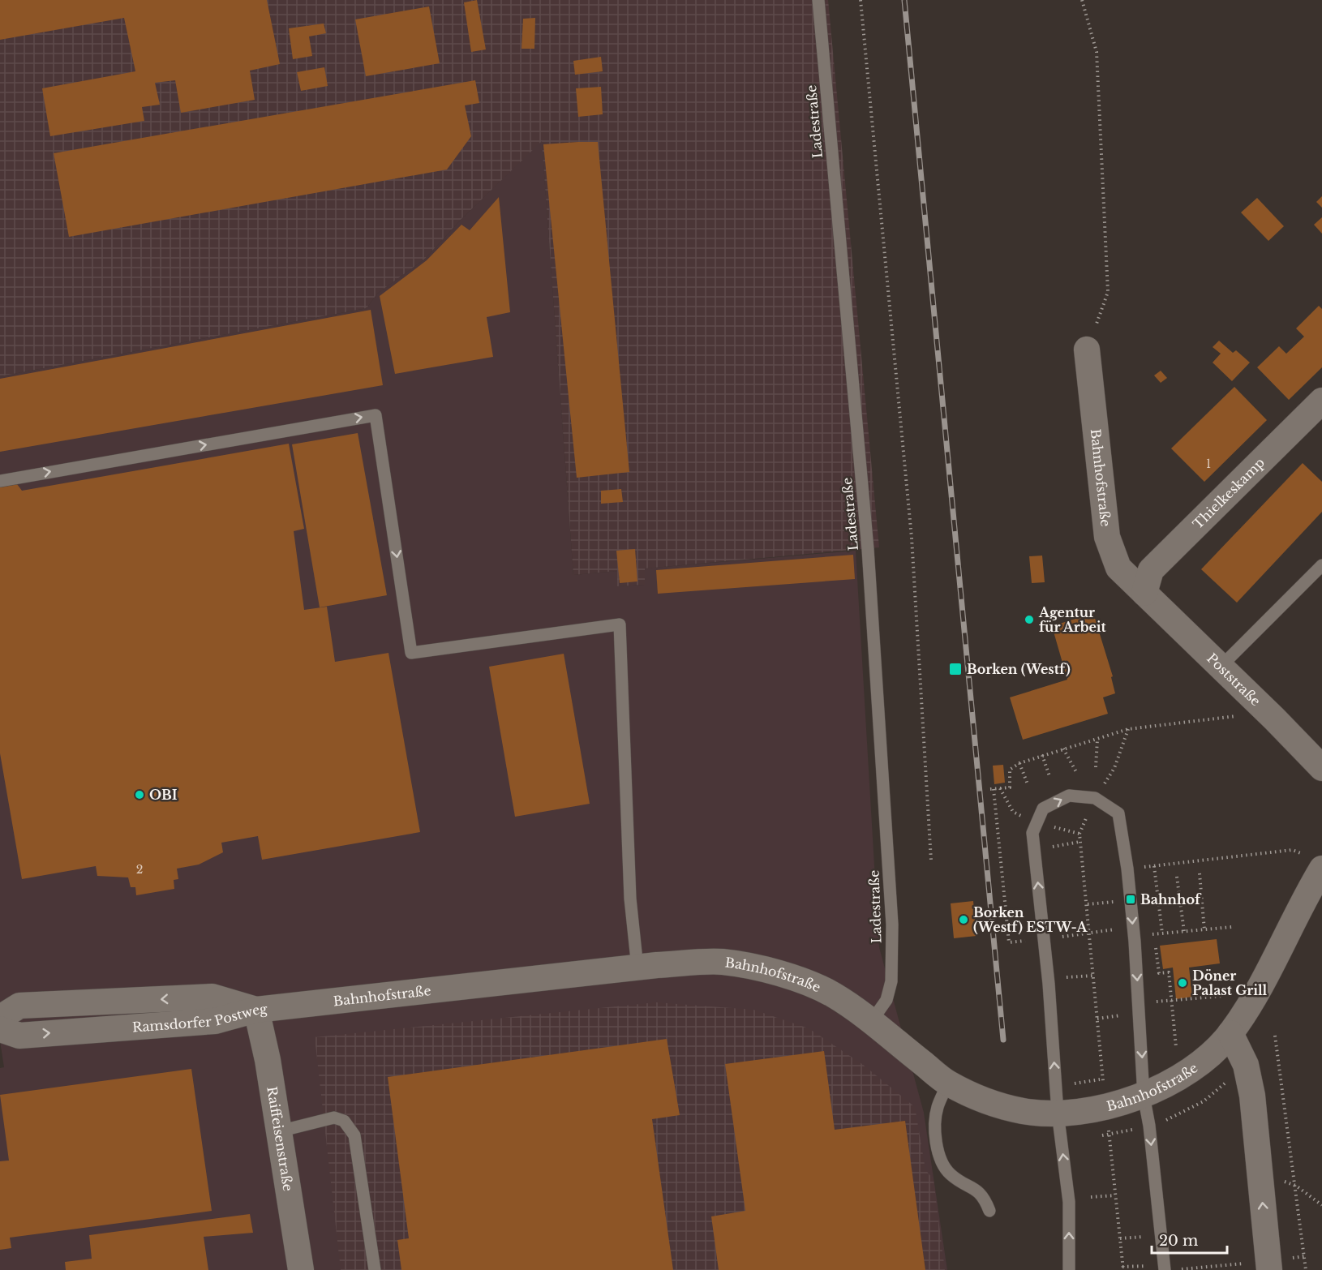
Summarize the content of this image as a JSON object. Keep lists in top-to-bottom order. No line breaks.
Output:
{"streets":{"street":["Bahnhofstraße","Thielkeskamp","Poststraße","Ramsdorfer Postweg","Raiffeisenstraße"],"lane":["Ladestraße"]},"crossings":[["Ladestraße","Bahnhofstraße"],["Bahnhofstraße","Thielkeskamp"],["Bahnhofstraße","Poststraße"],["Bahnhofstraße","Ramsdorfer Postweg"],["Bahnhofstraße","Raiffeisenstraße"],["Thielkeskamp","Poststraße"],["Ramsdorfer Postweg","Raiffeisenstraße"]],"places":{"other":["Agentur für Arbeit","OBI","Borken (Westf) ESTW-A","Döner Palast Grill"],"transit":["Borken (Westf)","Bahnhof"]},"house_numbers":["1","2"],"scale_bar":"20 m"}
